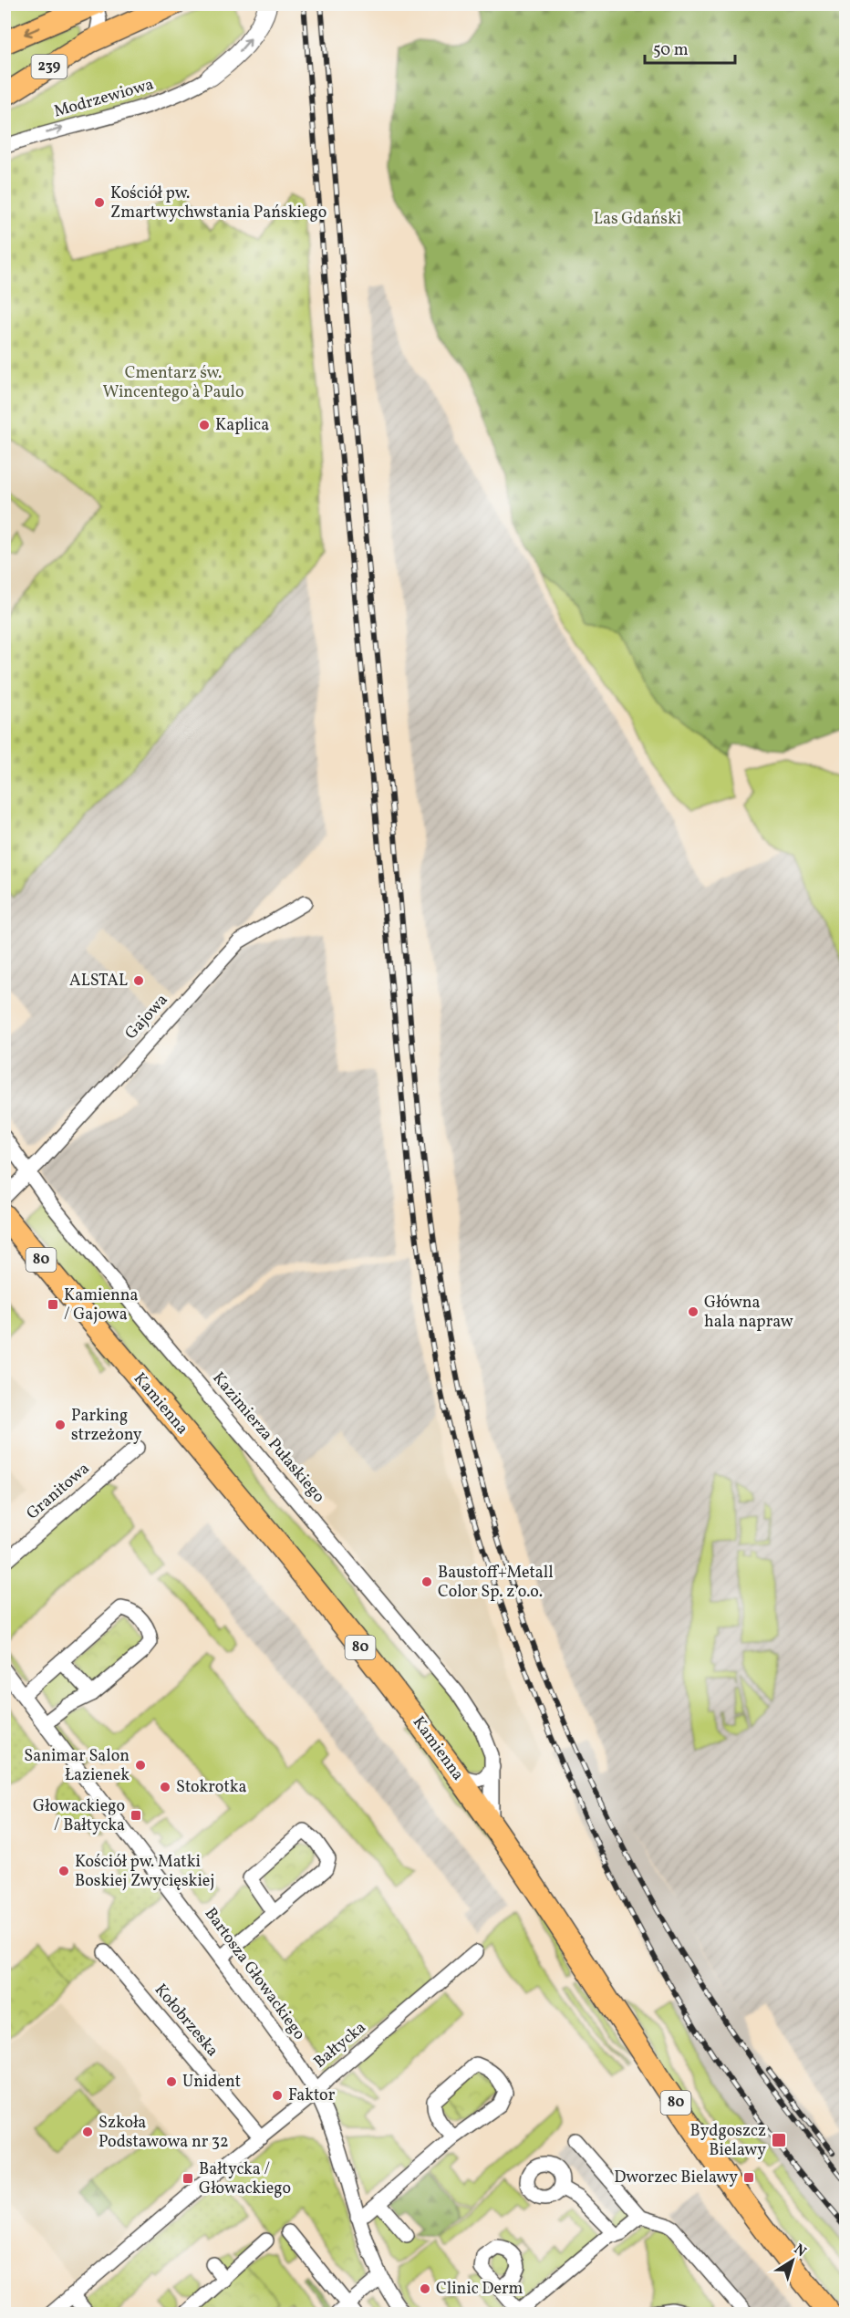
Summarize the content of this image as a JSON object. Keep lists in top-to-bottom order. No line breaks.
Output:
{"streets":{"main road":["239","80","Kamienna"],"street":["Modrzewiowa","Gajowa","Kazimierza Pułaskiego","Granitowa","Bartosza Głowackiego","Kołobrzeska","Bałtycka"]},"crossings":[["Gajowa","Kazimierza Pułaskiego"],["Kamienna","Kazimierza Pułaskiego"],["Bartosza Głowackiego","Bałtycka"],["Kołobrzeska","Bałtycka"]],"one_way":["Modrzewiowa"],"parks":["Las Gdański","Cmentarz św. Wincentego à Paulo"],"places":{"other":["Kościół pw. Zmartwychwstania Pańskiego","Kaplica","ALSTAL","Główna hala napraw","Parking strzeżony","Baustoff+Metall Color Sp. z o.o.","Sanimar Salon Łazienek","Stokrotka","Kościół pw. Matki Boskiej Zwycięskiej","Unident","Faktor","Szkoła Podstawowa nr 32","Clinic Derm"],"transit":["Kamienna / Gajowa","Głowackiego / Bałtycka","Bydgoszcz Bielawy","Dworzec Bielawy","Bałtycka / Głowackiego"]},"scale_bar":"50 m","north":"top right"}
